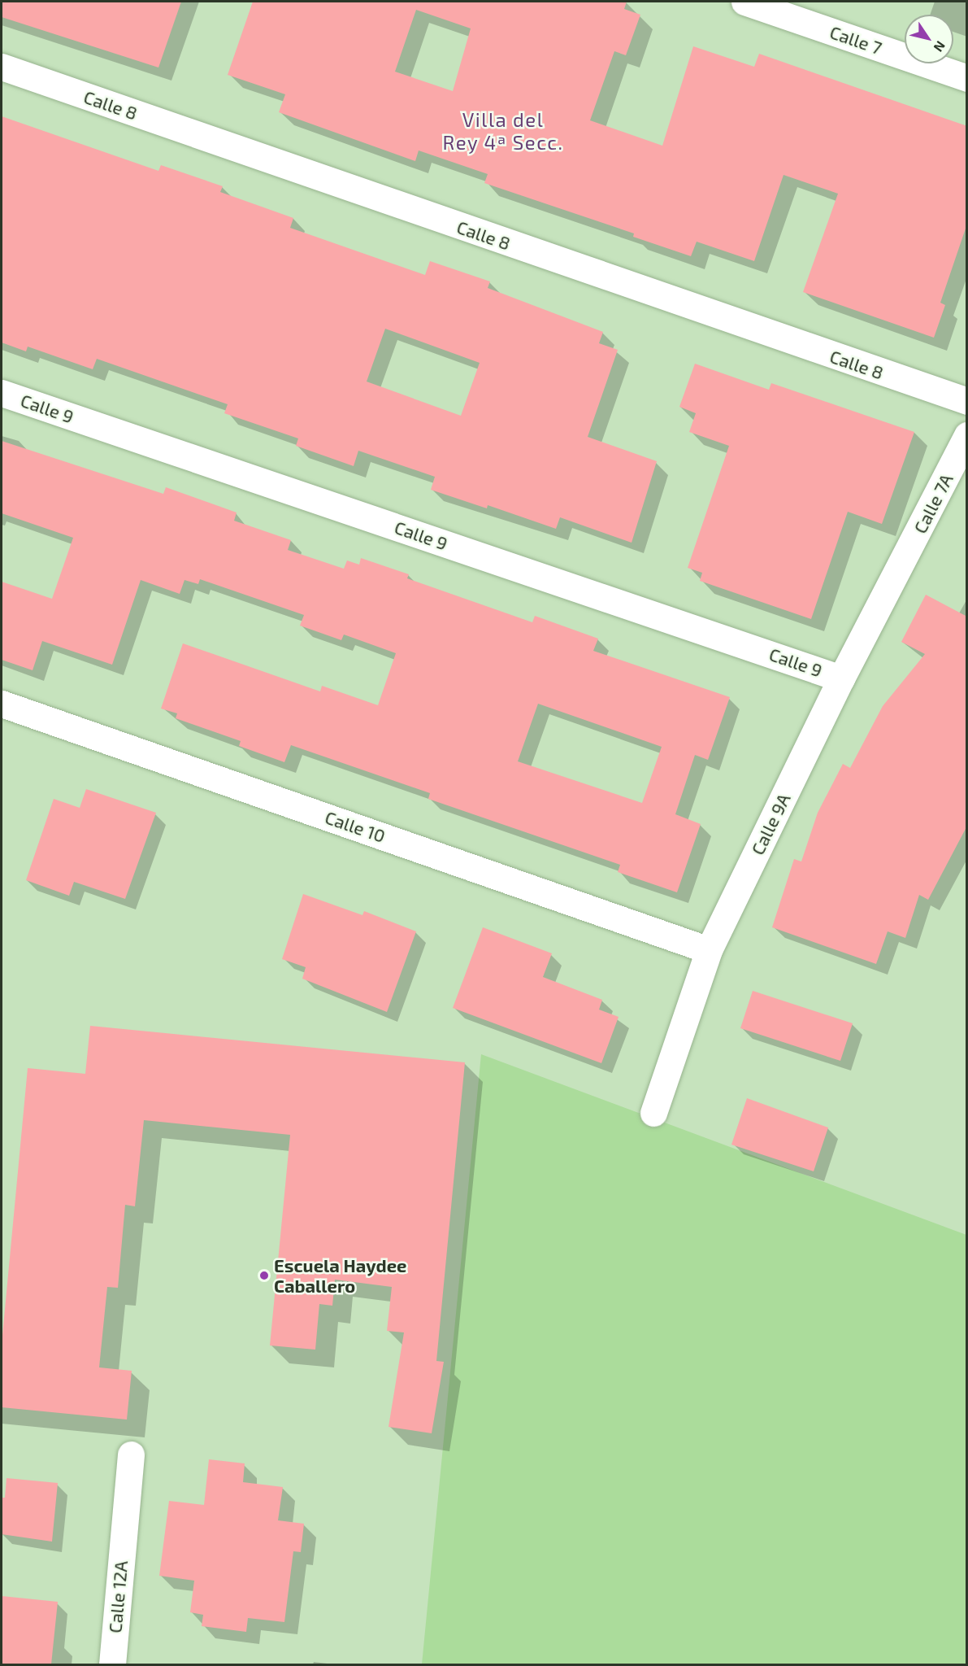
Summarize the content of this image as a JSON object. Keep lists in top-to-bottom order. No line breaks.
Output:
{"streets":{"street":["Calle 7","Calle 8","Calle 9","Calle 7A","Calle 9A","Calle 10","Calle 12A"]},"crossings":[["Calle 9","Calle 9A"],["Calle 7A","Calle 9A"],["Calle 9A","Calle 10"]],"districts":["Villa del Rey 4ª Secc."],"places":["Escuela Haydee Caballero"],"north":"bottom right"}
